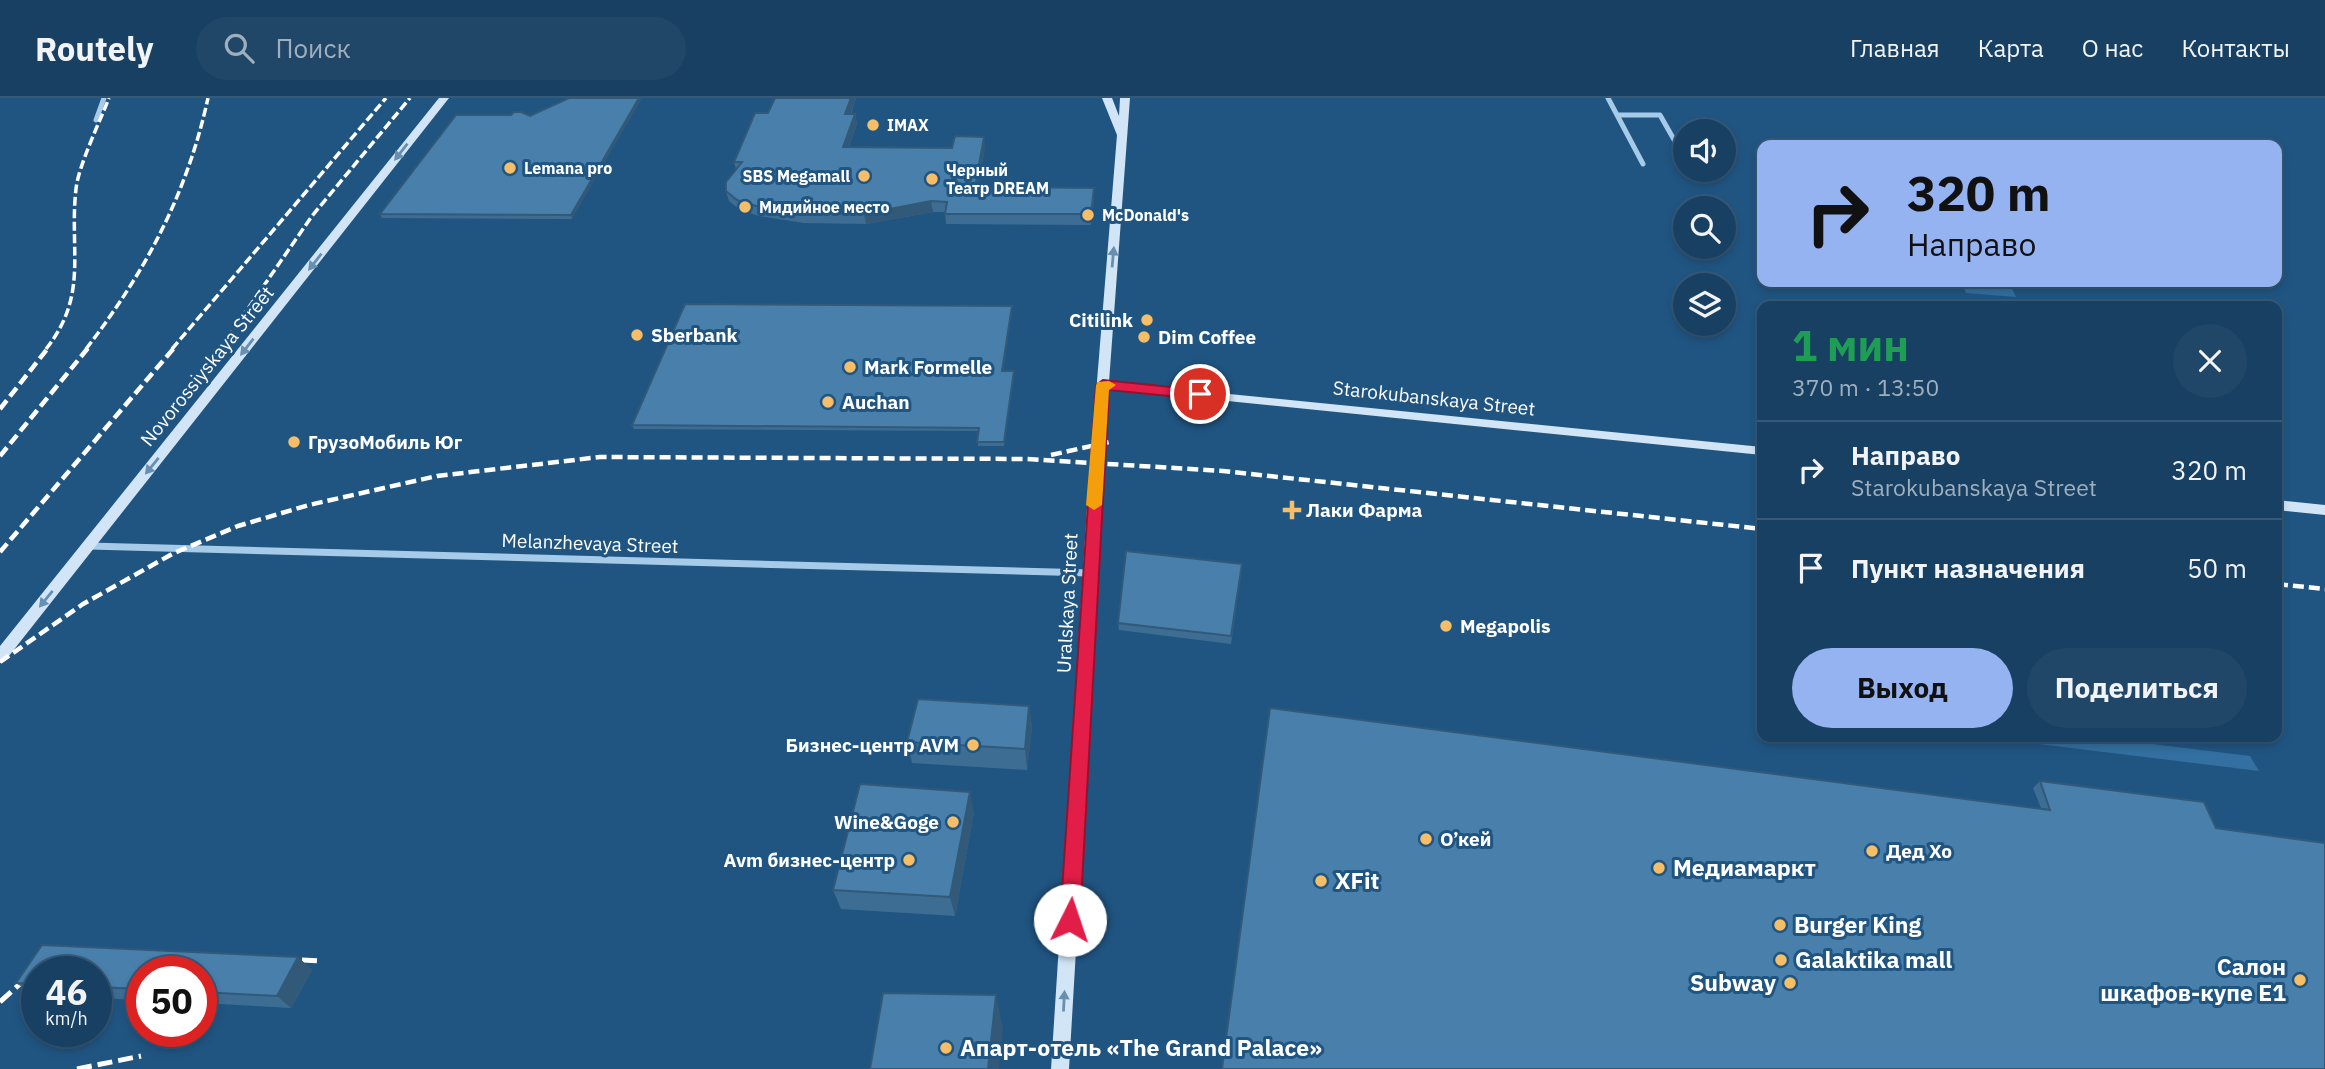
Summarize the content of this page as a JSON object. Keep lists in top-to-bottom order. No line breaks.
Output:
{"streets":{"main road":["Novorossiyskaya Street","Starokubanskaya Street","Uralskaya Street"],"street":["Melanzhevaya Street"]},"crossings":[["Novorossiyskaya Street","Melanzhevaya Street"],["Starokubanskaya Street","Uralskaya Street"],["Melanzhevaya Street","Uralskaya Street"]],"one_way":["Novorossiyskaya Street","Uralskaya Street"],"places":{"other":["IMAX","Lemana pro","SBS Megamall","Черный Театр DREAM","Мидийное место","McDonald's","Citilink","Sberbank","Dim Coffee","Mark Formelle","Auchan","ГрузоМобиль Юг","Megapolis","Бизнес-центр AVM","Wine&Goge","О’кей","Дед Хо","Avm бизнес-центр","Медиамаркт","XFit","Burger King","Galaktika mall","Салон шкафов-купе Е1","Subway","Апарт-отель «The Grand Palace»"],"health":["Лаки Фарма"]},"page":{"header":"Routely","search":"Поиск","nav":["Главная","Карта","О нас","Контакты"],"turn":["320 m","Направо"],"heading":["1 мин","370 m · 13:50"],"list":[{"name":"Направо","note":"Starokubanskaya Street","value":"320 m"},{"name":"Пункт назначения","value":"50 m"}],"buttons":["Выход","Поделиться"],"speed":"46 km/h","limit":"50"}}
